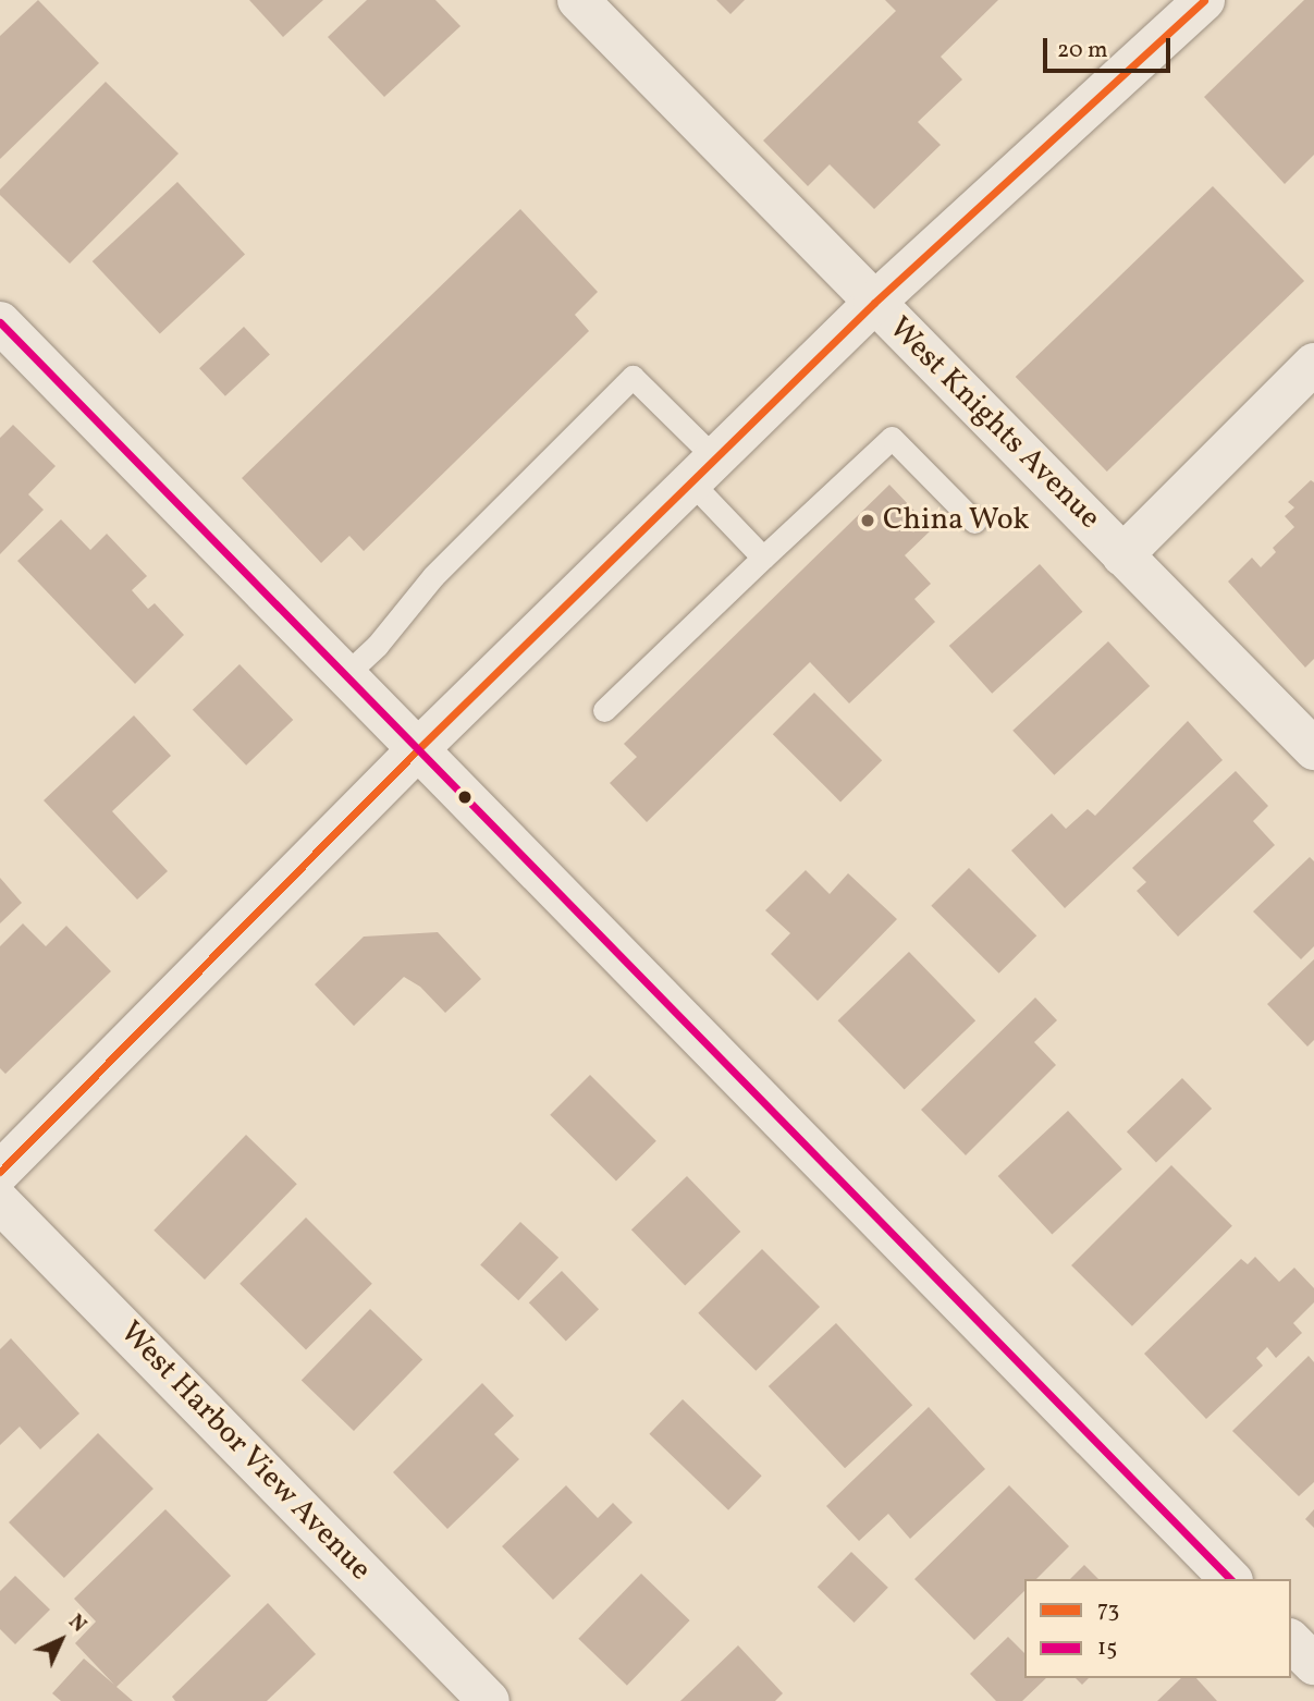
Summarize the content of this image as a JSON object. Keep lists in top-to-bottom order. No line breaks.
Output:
{"streets":{"street":["West Knights Avenue","West Harbor View Avenue"]},"places":["China Wok"],"lines":["transit line 73","transit line 15"],"legend":["73","15"],"scale_bar":"20 m","north":"top right"}
